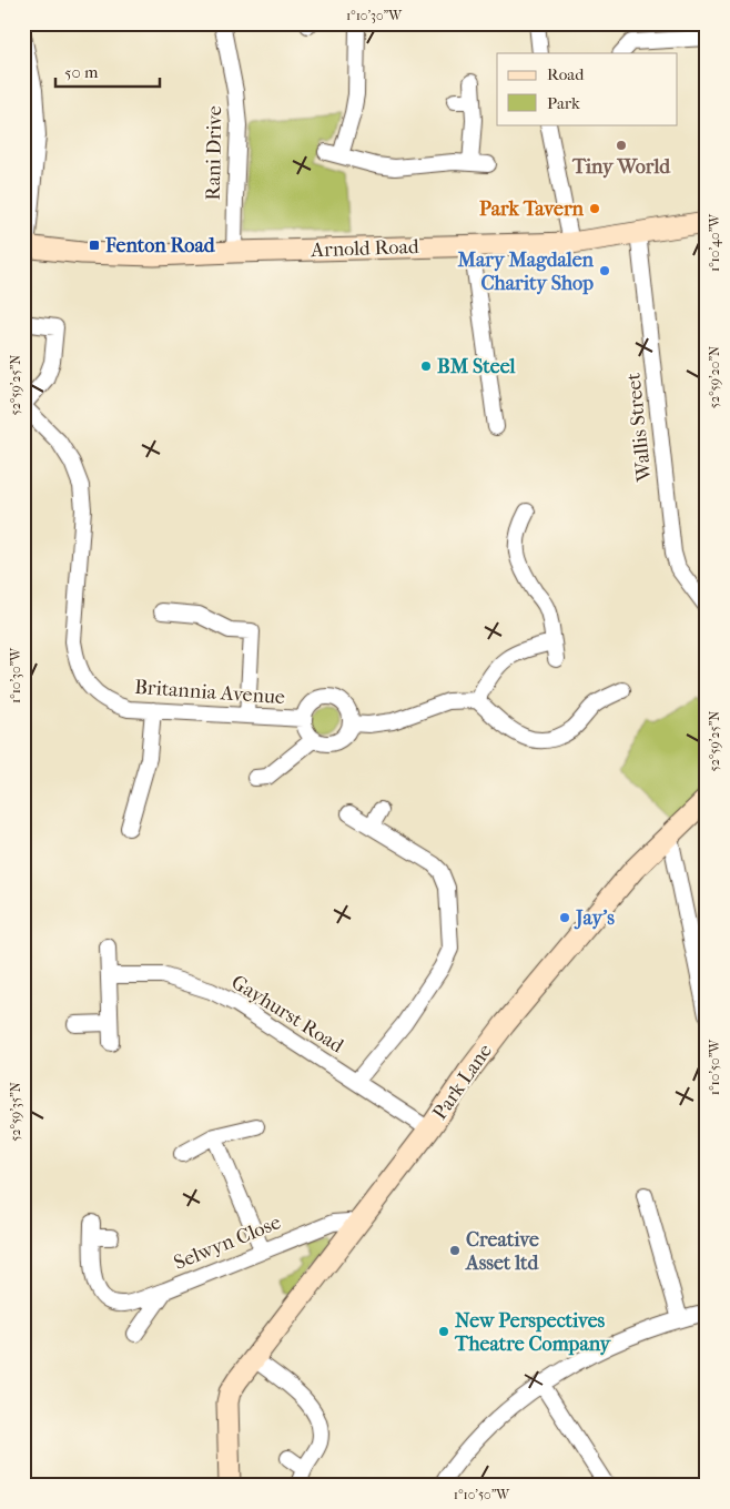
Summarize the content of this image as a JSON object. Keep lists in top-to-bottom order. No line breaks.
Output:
{"streets":{"street":["Rani Drive","Arnold Road","Wallis Street","Britannia Avenue","Gayhurst Road","Park Lane","Selwyn Close"]},"crossings":[["Rani Drive","Arnold Road"],["Arnold Road","Wallis Street"],["Gayhurst Road","Park Lane"],["Park Lane","Selwyn Close"]],"places":{"other":["Tiny World","Park Tavern","Mary Magdalen Charity Shop","BM Steel","Jay's","Creative Asset ltd","New Perspectives Theatre Company"],"transit":["Fenton Road"]},"legend":["Road","Park"],"scale_bar":"50 m","coordinates":["1°10'30\"W","1°10'40\"W","52°59'20\"N","52°59'25\"N","1°10'50\"W","52°59'35\"N"]}
